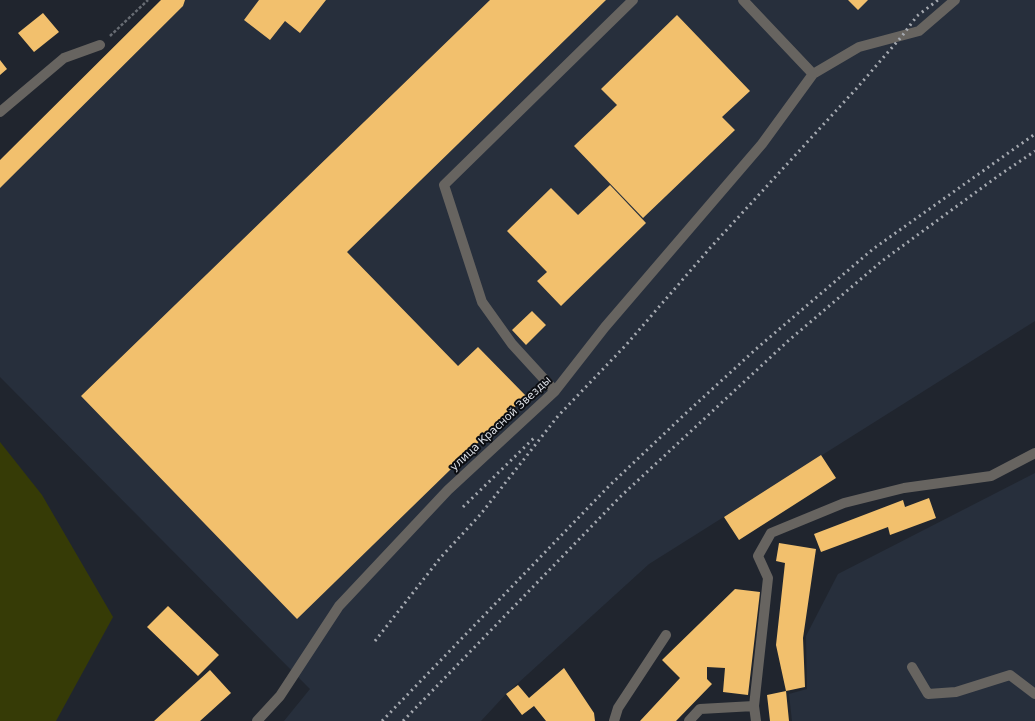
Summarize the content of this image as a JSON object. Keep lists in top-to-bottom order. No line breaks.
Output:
{"streets":{"street":["улица Красной Звезды"]}}
